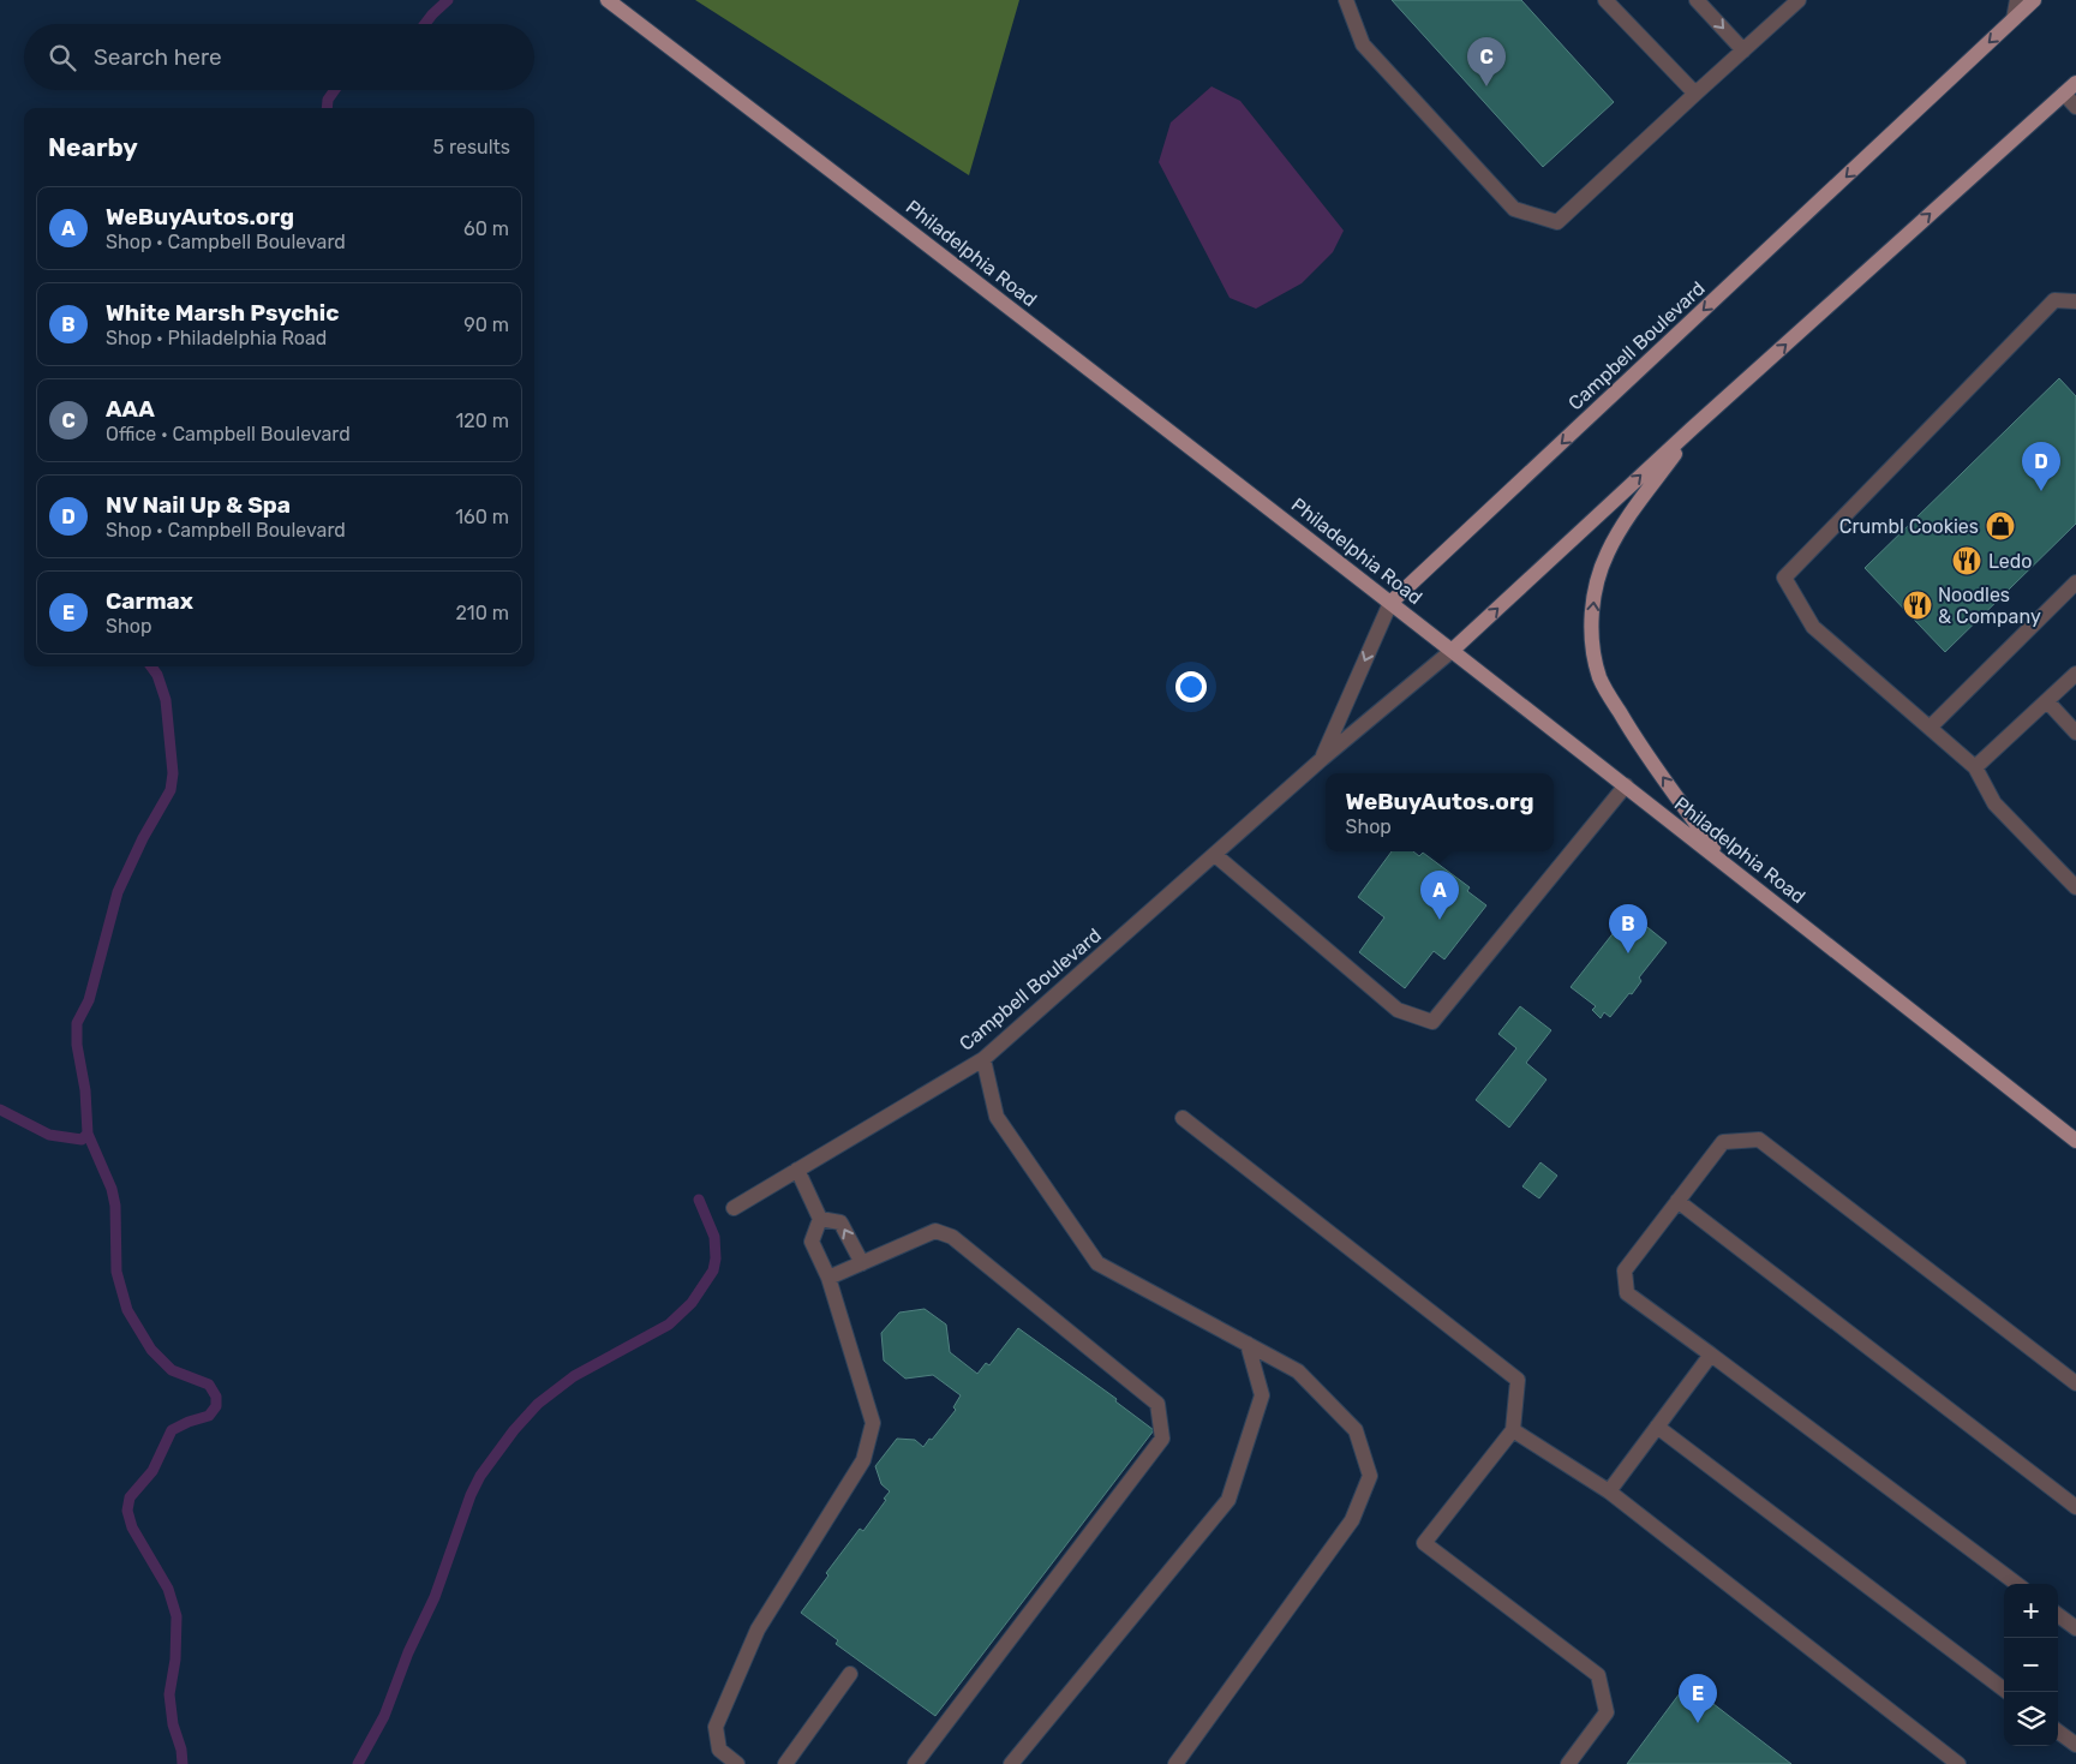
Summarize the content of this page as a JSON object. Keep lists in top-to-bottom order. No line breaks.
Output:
{"streets":{"main road":["Philadelphia Road","Campbell Boulevard"]},"crossings":[["Philadelphia Road","Campbell Boulevard"]],"places":{"shop":["Crumbl Cookies"],"restaurant":["Ledo","Noodles & Company"]},"page":{"search":"Search here","pins":["C","D","A","B","E"],"heading":["Nearby","5 results"],"list":[{"mark":"A","name":"WeBuyAutos.org","note":"Shop · Campbell Boulevard","value":"60 m"},{"mark":"B","name":"White Marsh Psychic","note":"Shop · Philadelphia Road","value":"90 m"},{"mark":"C","name":"AAA","note":"Office · Campbell Boulevard","value":"120 m"},{"mark":"D","name":"NV Nail Up & Spa","note":"Shop · Campbell Boulevard","value":"160 m"},{"mark":"E","name":"Carmax","note":"Shop","value":"210 m"}],"popup":["WeBuyAutos.org","Shop"],"map_buttons":["+","−"]}}
